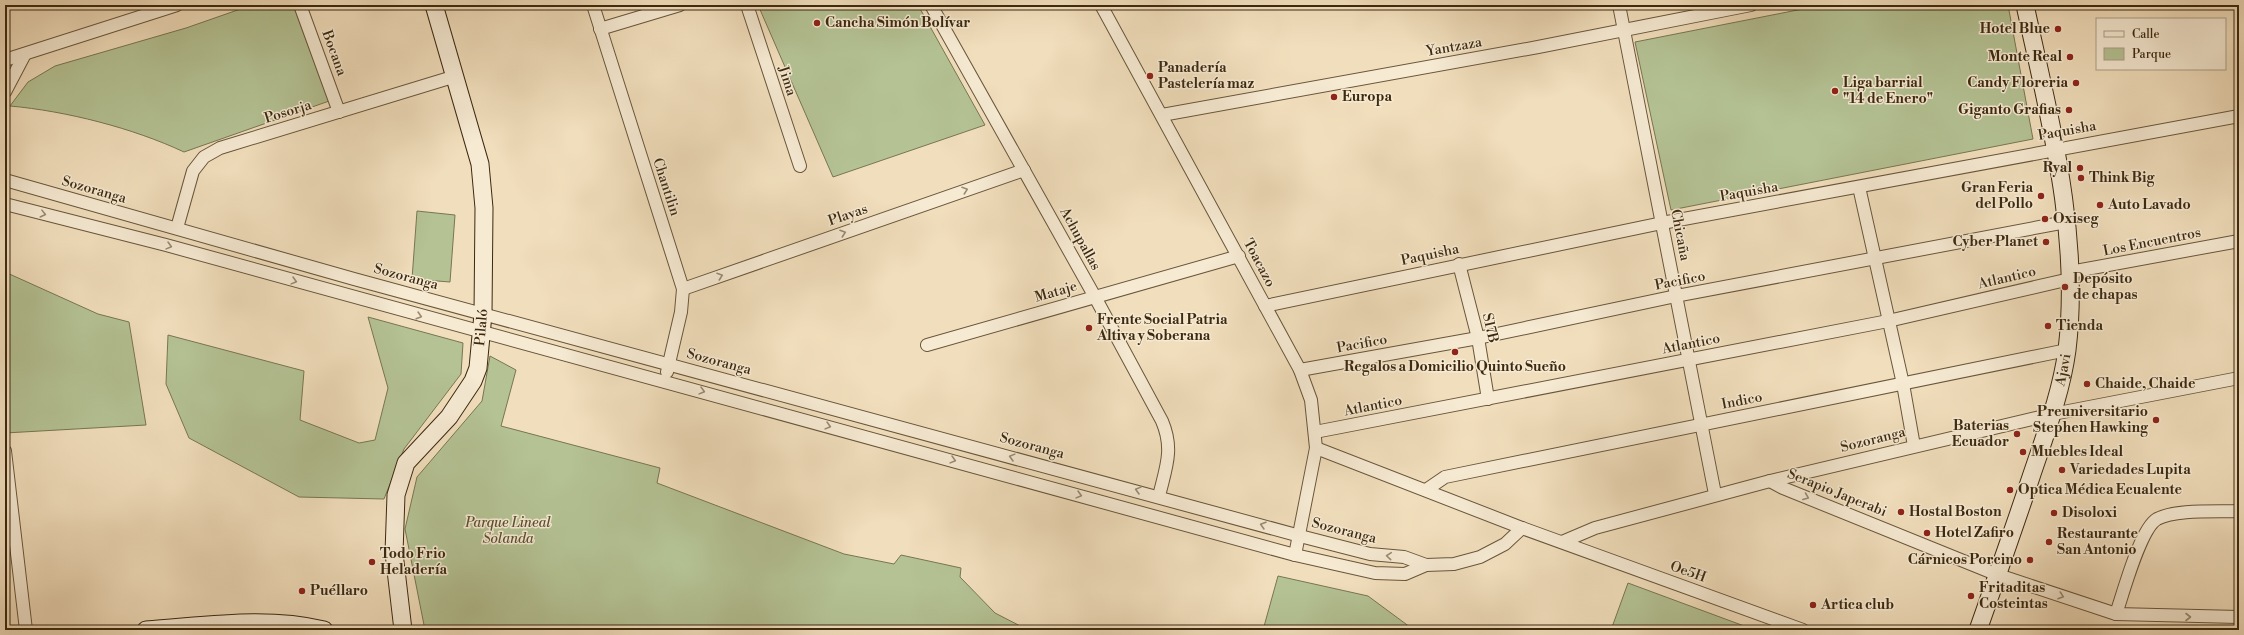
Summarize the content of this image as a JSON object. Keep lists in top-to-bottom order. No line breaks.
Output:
{"streets":{"street":["Yantzaza","Bocana","Jima","Posorja","Paquisha","Chantilin","Sozoranga","Playas","Chicaña","Achupallas","Los Encuentros","Toacazo","Atlantico","Pacifico","Mataje","Pilaló","S17B","Ajavi","Indico","Serapio Japerabi","Oe5H"]},"crossings":[["Yantzaza","Chicaña"],["Yantzaza","Toacazo"],["Bocana","Posorja"],["Posorja","Sozoranga"],["Posorja","Pilaló"],["Paquisha","Chicaña"],["Paquisha","Toacazo"],["Paquisha","S17B"],["Paquisha","Ajavi"],["Chantilin","Sozoranga"],["Chantilin","Playas"],["Sozoranga","Chicaña"],["Sozoranga","Achupallas"],["Sozoranga","Toacazo"],["Sozoranga","Pilaló"],["Sozoranga","Ajavi"],["Sozoranga","Serapio Japerabi"],["Sozoranga","Oe5H"],["Playas","Achupallas"],["Chicaña","Atlantico"],["Chicaña","Pacifico"],["Chicaña","Indico"],["Achupallas","Mataje"],["Los Encuentros","Atlantico"],["Los Encuentros","Ajavi"],["Toacazo","Atlantico"],["Toacazo","Pacifico"],["Toacazo","Mataje"],["Atlantico","S17B"],["Atlantico","Ajavi"],["Pacifico","S17B"],["Pacifico","Ajavi"],["Ajavi","Indico"],["Ajavi","Serapio Japerabi"]],"one_way":["Playas","Serapio Japerabi"],"parks":["Parque Lineal Solanda"],"places":["Cancha Simón Bolívar","Hotel Blue","Monte Real","Panadería Pastelería maz","Candy Floreria","Liga barrial \"14 de Enero\"","Europa","Giganto Grafias","Ryal","Think Big","Gran Feria del Pollo","Auto Lavado","Oxiseg","Cyber Planet","Depósito de chapas","Tienda","Frente Social Patria Altiva y Soberana","Regalos a Domicilio Quinto Sueño","Chaide, Chaide","Preuniversitario Stephen Hawking","Baterias Ecuador","Muebles Ideal","Variedades Lupita","Optica Médica Ecualente","Hostal Boston","Disoloxi","Hotel Zafiro","Restaurante San Antonio","Cárnicos Porcino","Todo Frio Heladería","Puéllaro","Fritaditas Costeintas","Artica club"],"legend":["Calle","Parque"]}
